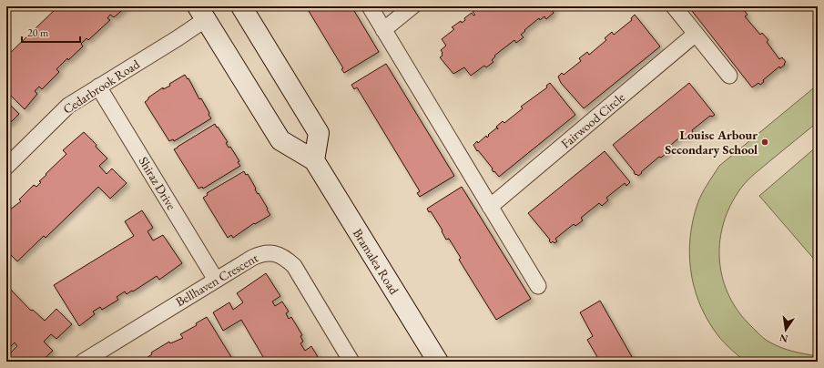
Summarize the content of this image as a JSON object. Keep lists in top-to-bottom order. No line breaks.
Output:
{"streets":{"main road":["Bramalea Road"],"street":["Cedarbrook Road","Fairwood Circle","Shiraz Drive","Bellhaven Crescent"]},"crossings":[["Cedarbrook Road","Shiraz Drive"],["Cedarbrook Road","Bramalea Road"],["Shiraz Drive","Bellhaven Crescent"]],"places":["Louise Arbour Secondary School"],"scale_bar":"20 m","north":"bottom"}
